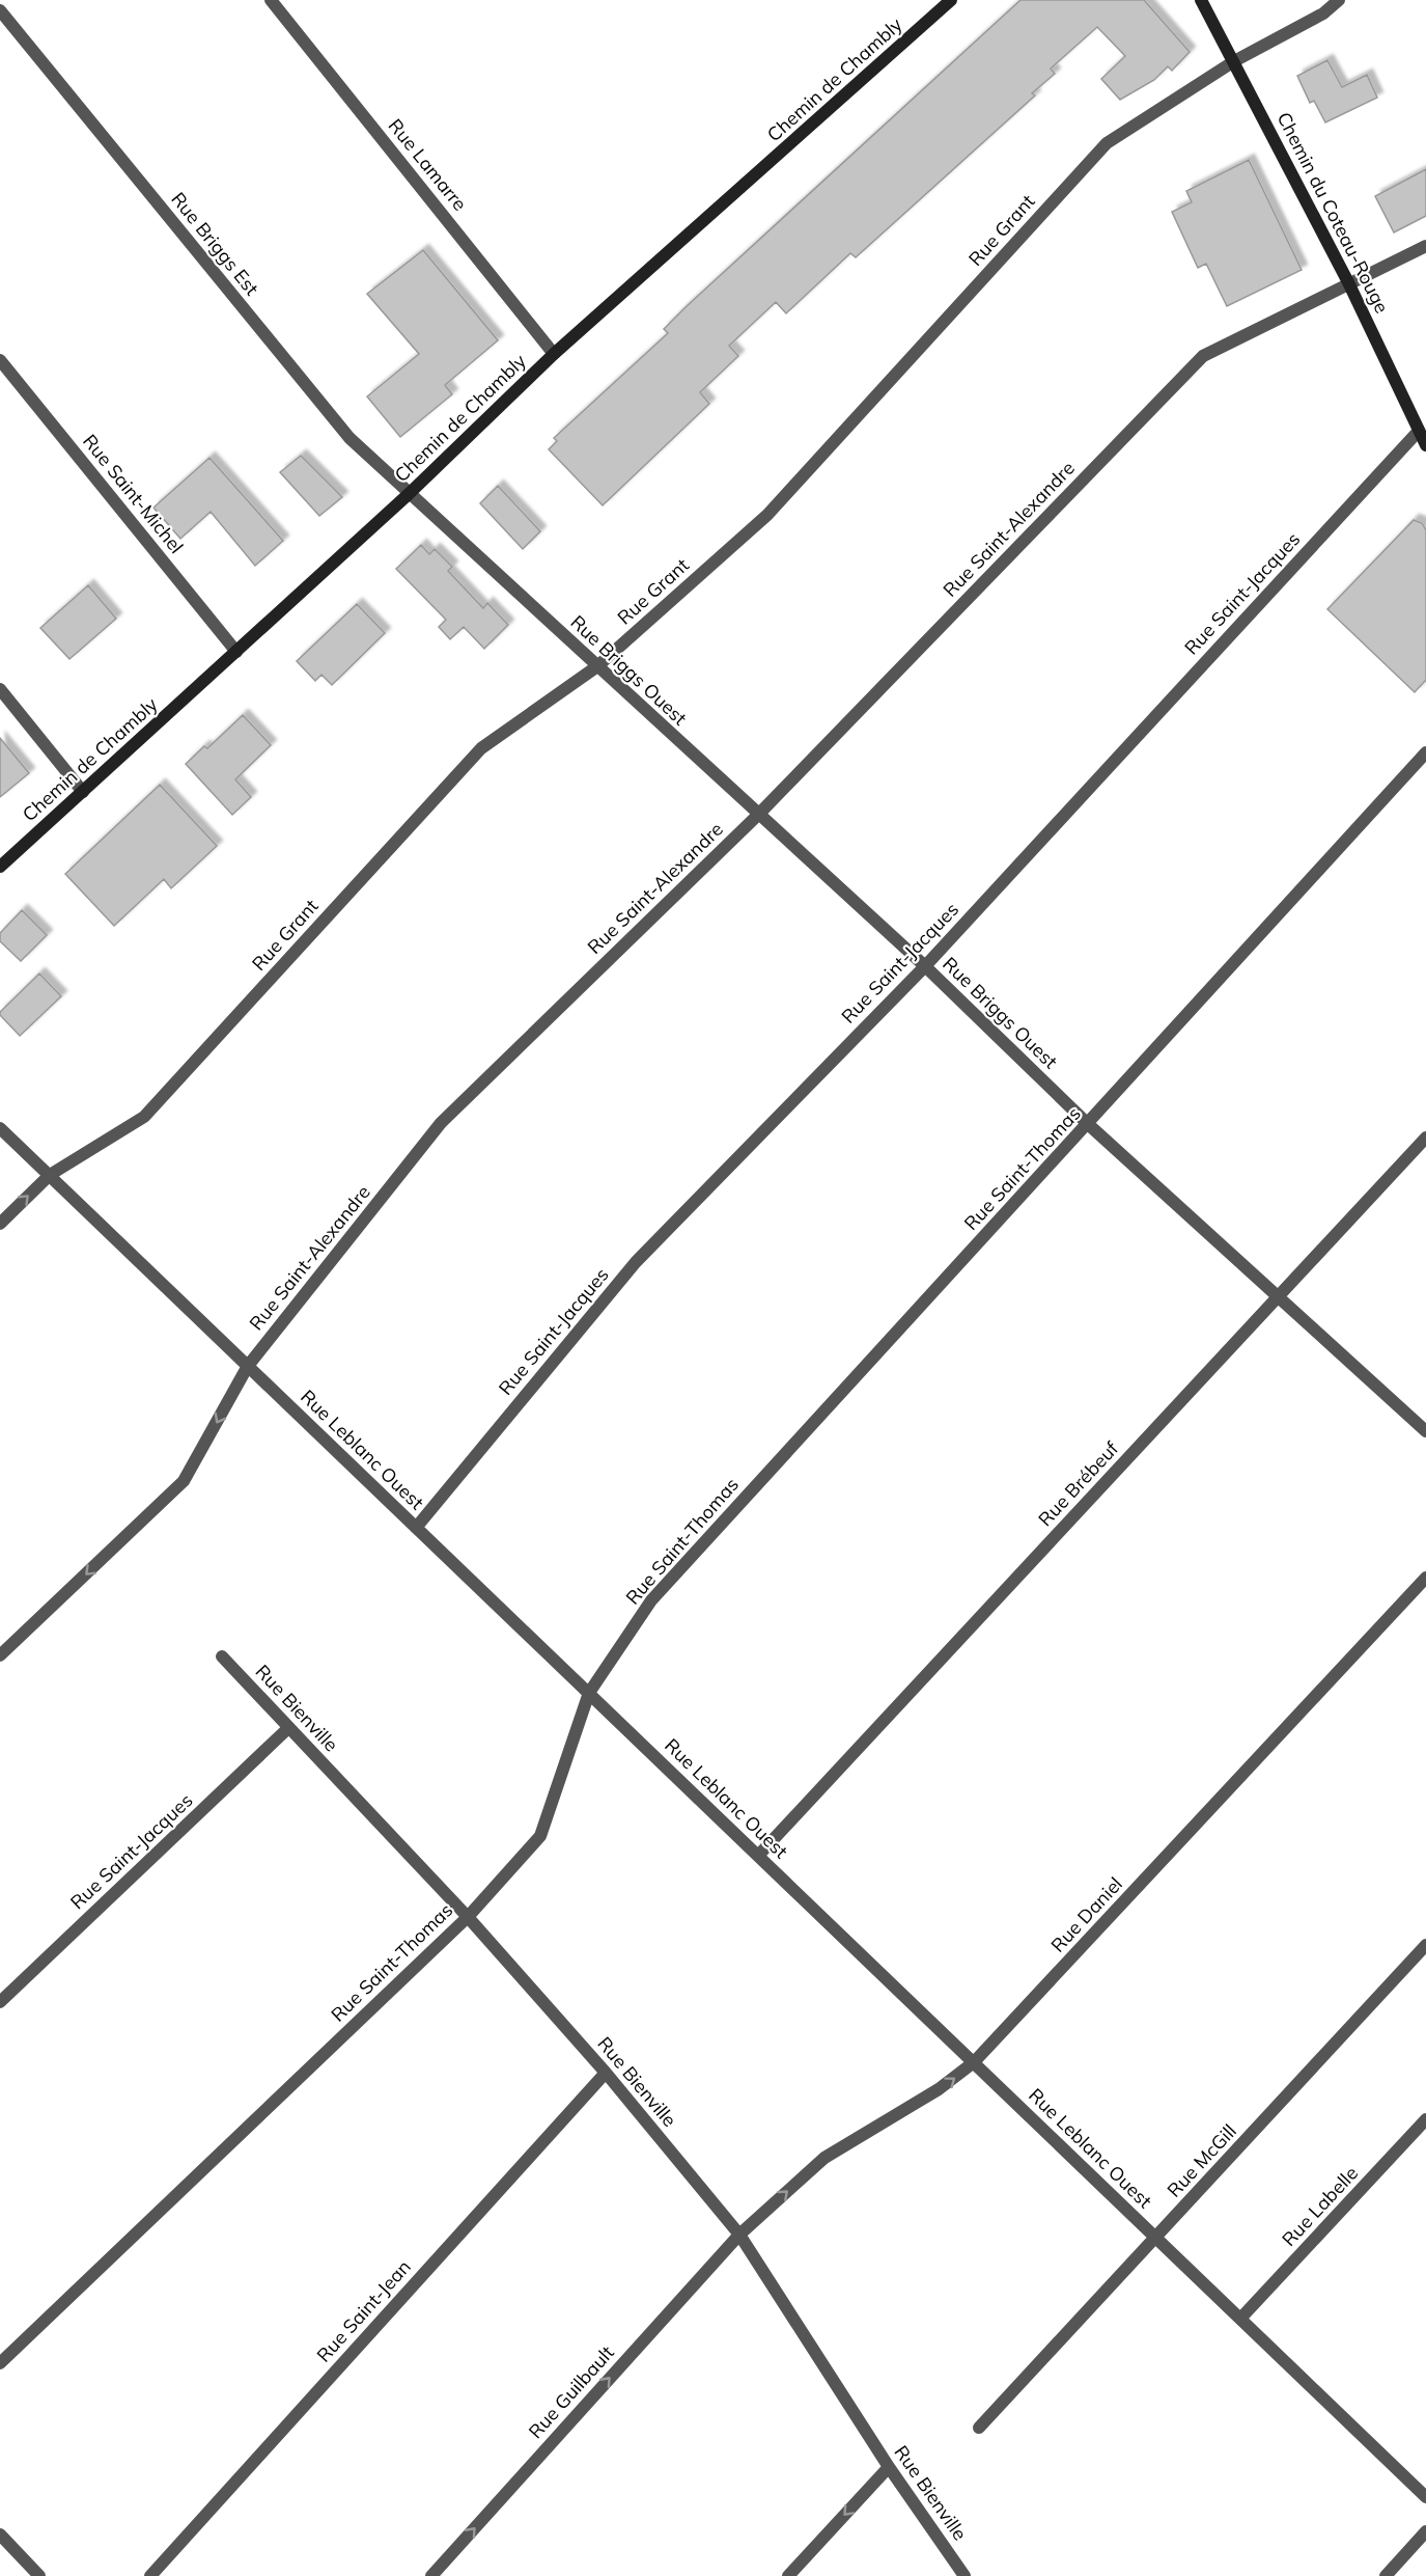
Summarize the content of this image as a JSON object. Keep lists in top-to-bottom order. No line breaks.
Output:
{"streets":{"main road":["Chemin de Chambly","Chemin du Coteau-Rouge"],"street":["Rue Lamarre","Rue Grant","Rue Briggs Est","Rue Saint-Michel","Rue Saint-Alexandre","Rue Saint-Jacques","Rue Briggs Ouest","Rue Saint-Thomas","Rue Leblanc Ouest","Rue Brébeuf","Rue Bienville","Rue Daniel","Rue McGill","Rue Labelle","Rue Saint-Jean","Rue Guilbault"]},"crossings":[["Chemin de Chambly","Rue Lamarre"],["Chemin de Chambly","Rue Briggs Est"],["Chemin de Chambly","Rue Saint-Michel"],["Chemin de Chambly","Rue Briggs Ouest"],["Chemin du Coteau-Rouge","Rue Grant"],["Chemin du Coteau-Rouge","Rue Saint-Alexandre"],["Chemin du Coteau-Rouge","Rue Saint-Jacques"],["Rue Grant","Rue Briggs Ouest"],["Rue Grant","Rue Leblanc Ouest"],["Rue Briggs Est","Rue Briggs Ouest"],["Rue Saint-Alexandre","Rue Briggs Ouest"],["Rue Saint-Alexandre","Rue Leblanc Ouest"],["Rue Saint-Jacques","Rue Briggs Ouest"],["Rue Saint-Jacques","Rue Leblanc Ouest"],["Rue Saint-Jacques","Rue Bienville"],["Rue Briggs Ouest","Rue Saint-Thomas"],["Rue Briggs Ouest","Rue Brébeuf"],["Rue Saint-Thomas","Rue Leblanc Ouest"],["Rue Saint-Thomas","Rue Bienville"],["Rue Leblanc Ouest","Rue Brébeuf"],["Rue Leblanc Ouest","Rue Daniel"],["Rue Leblanc Ouest","Rue McGill"],["Rue Leblanc Ouest","Rue Labelle"],["Rue Bienville","Rue Daniel"],["Rue Bienville","Rue Saint-Jean"],["Rue Bienville","Rue Guilbault"],["Rue Daniel","Rue Guilbault"]],"one_way":["Rue Guilbault"]}
